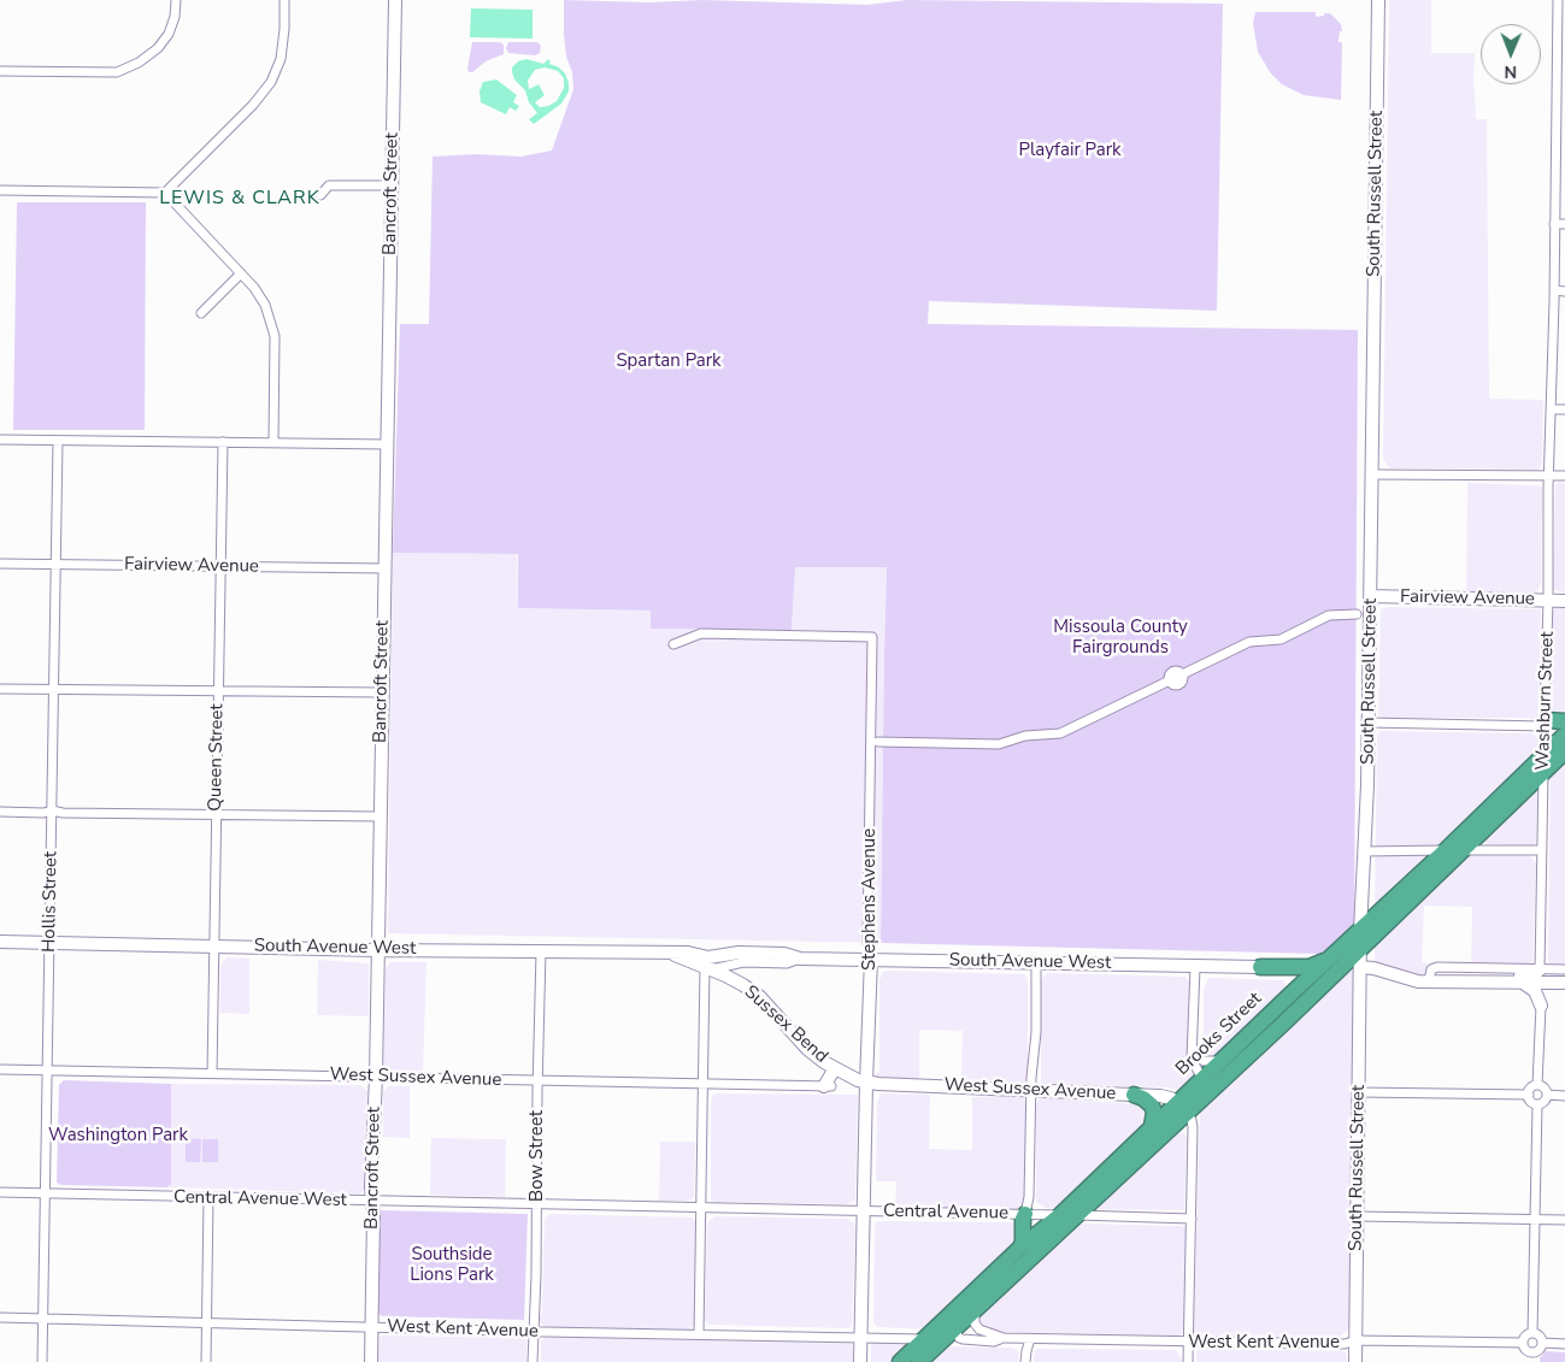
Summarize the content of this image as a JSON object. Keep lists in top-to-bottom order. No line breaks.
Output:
{"streets":{"highway":["Brooks Street"],"street":["Bancroft Street","South Russell Street","Fairview Avenue","Washburn Street","Queen Street","Stephens Avenue","Hollis Street","South Avenue West","Sussex Bend","West Sussex Avenue","Bow Street","Central Avenue West","Central Avenue","West Kent Avenue"]},"crossings":[["Bancroft Street","Fairview Avenue"],["Bancroft Street","South Avenue West"],["Bancroft Street","West Sussex Avenue"],["Bancroft Street","Central Avenue West"],["Bancroft Street","West Kent Avenue"],["South Russell Street","Fairview Avenue"],["South Russell Street","Brooks Street"],["South Russell Street","West Kent Avenue"],["Fairview Avenue","Washburn Street"],["Fairview Avenue","Queen Street"],["Fairview Avenue","Hollis Street"],["Washburn Street","Brooks Street"],["Queen Street","South Avenue West"],["Queen Street","West Sussex Avenue"],["Stephens Avenue","South Avenue West"],["Stephens Avenue","Sussex Bend"],["Stephens Avenue","West Sussex Avenue"],["Stephens Avenue","Central Avenue"],["Stephens Avenue","West Kent Avenue"],["Hollis Street","South Avenue West"],["Hollis Street","West Sussex Avenue"],["Hollis Street","Central Avenue West"],["Hollis Street","West Kent Avenue"],["South Avenue West","Sussex Bend"],["South Avenue West","Bow Street"],["Sussex Bend","West Sussex Avenue"],["Brooks Street","West Sussex Avenue"],["Brooks Street","Central Avenue"],["Brooks Street","West Kent Avenue"],["West Sussex Avenue","Bow Street"],["Bow Street","Central Avenue West"],["Bow Street","West Kent Avenue"],["Central Avenue West","Central Avenue"]],"districts":["LEWIS & CLARK"],"parks":["Playfair Park","Spartan Park","Missoula County Fairgrounds","Washington Park","Southside Lions Park"],"north":"bottom"}
